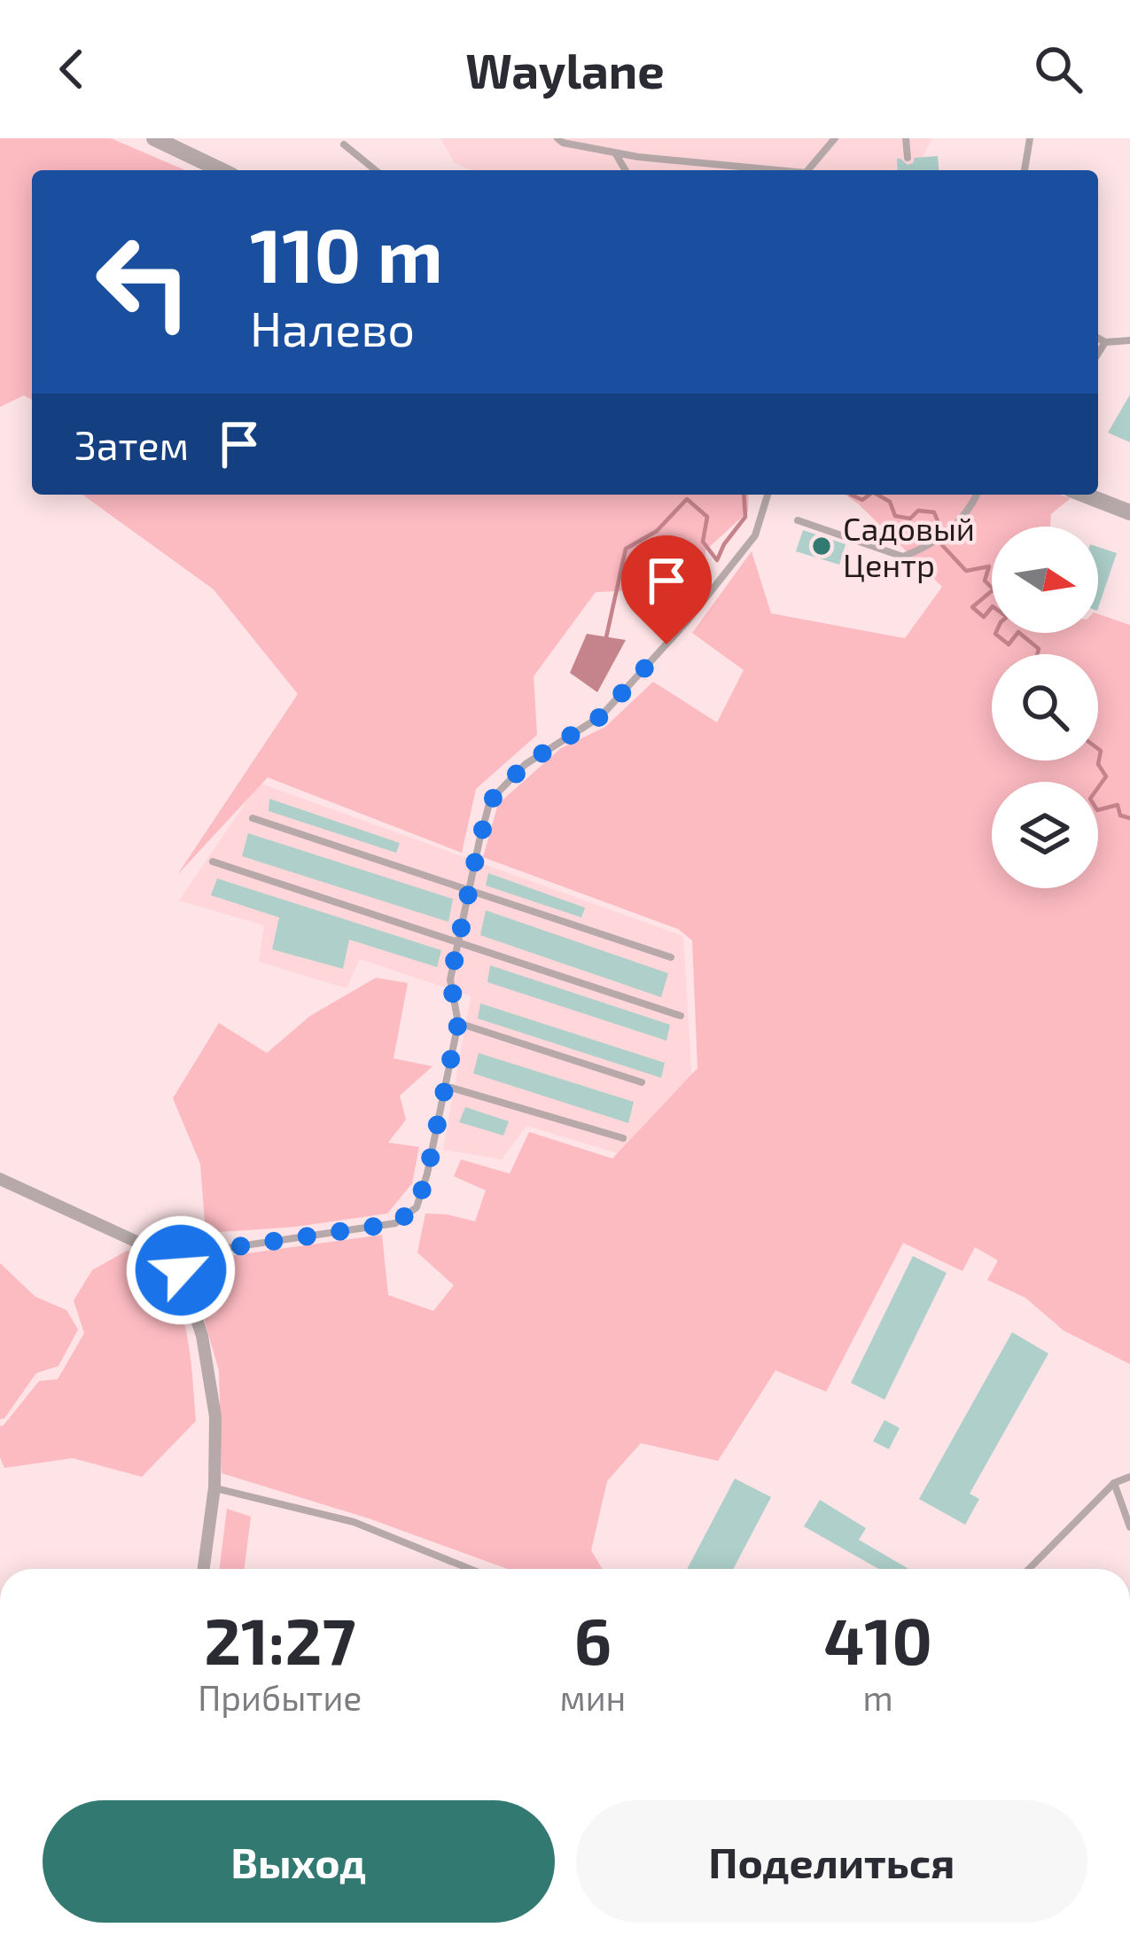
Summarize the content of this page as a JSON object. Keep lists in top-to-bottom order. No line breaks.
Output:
{"places":["Садовый Центр"],"north":"right","page":{"header":"Waylane","turn":["110 m","Налево"],"then":"Затем","eta":["21:27","Прибытие","6","мин","410","m"],"buttons":["Выход","Поделиться"]}}
